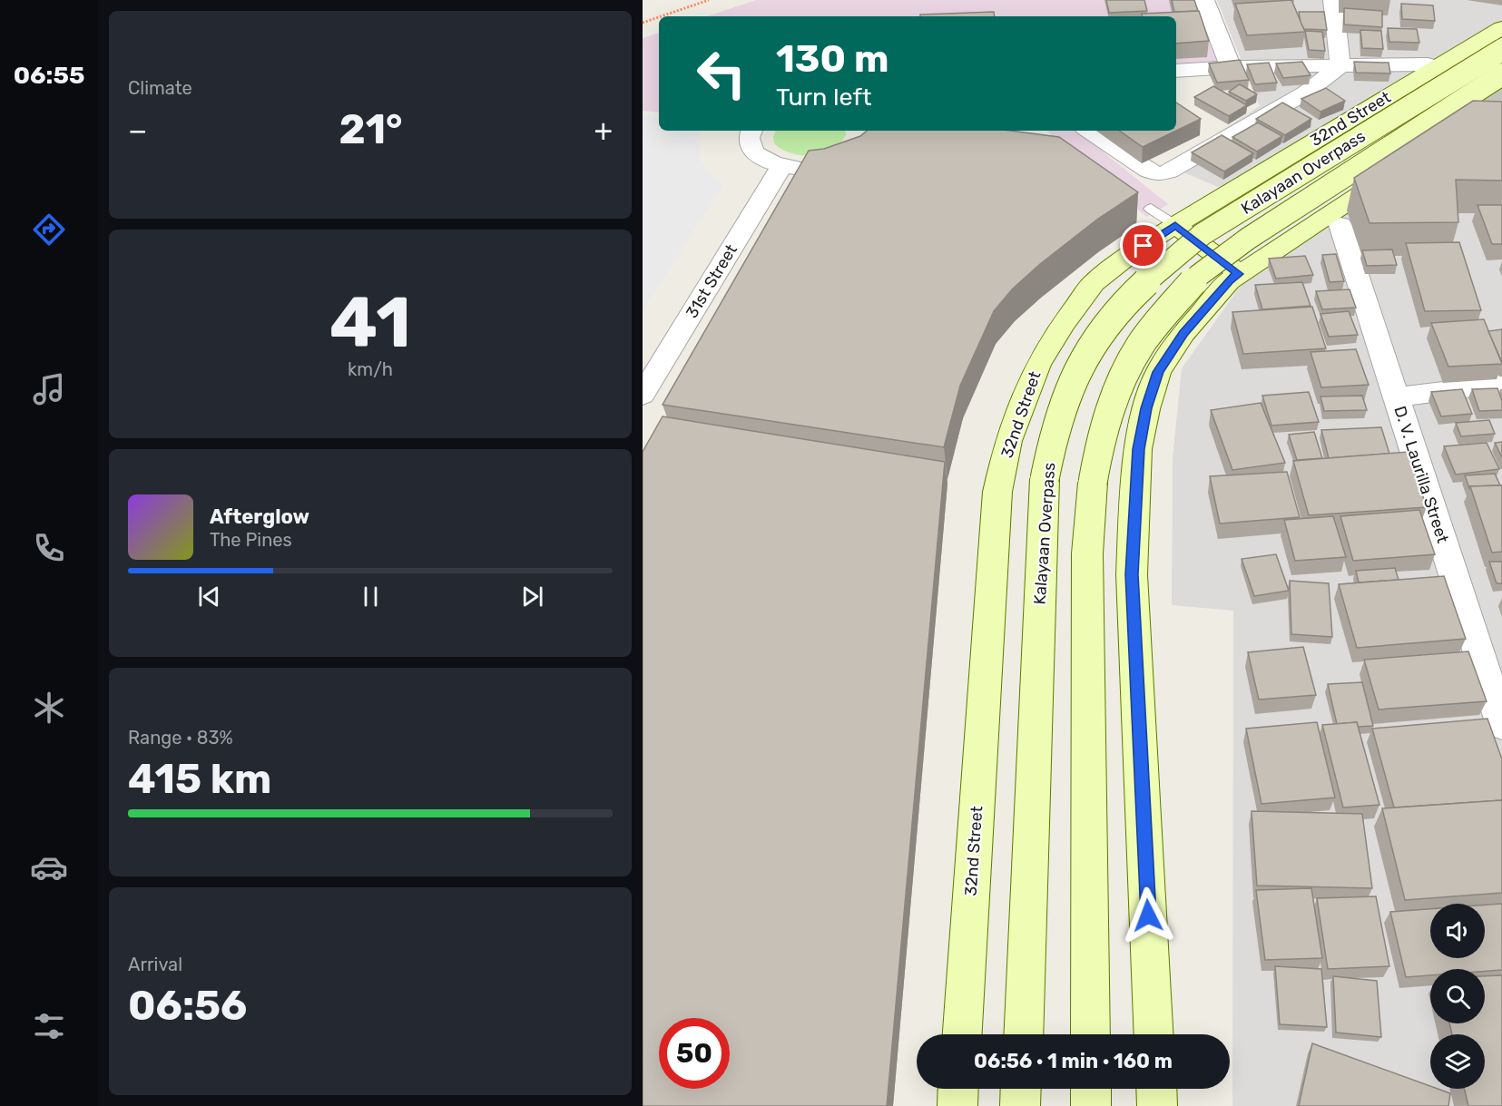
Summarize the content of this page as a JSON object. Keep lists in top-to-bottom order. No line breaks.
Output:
{"streets":{"main road":["32nd Street","Kalayaan Overpass"],"street":["31st Street","D. V. Laurilla Street"]},"page":{"tabs":"06:55","tile":["Climate",["41","km/h"],["Range · 83%","415 km"],["Arrival","06:56"]],"turn":["130 m","Turn left"],"heat":["−","21°","+"],"song":["Afterglow","The Pines"],"limit":"50","trip":"06:56 · 1 min · 160 m"}}
